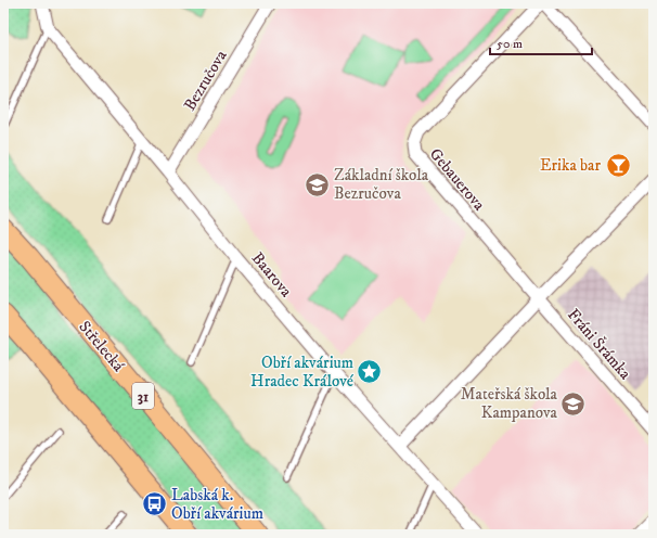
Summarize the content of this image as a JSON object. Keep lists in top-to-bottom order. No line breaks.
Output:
{"streets":{"main road":["Střelecká","31"],"street":["Bezručova","Gebauerova","Baarova","Fráni Šrámka"]},"crossings":[["Bezručova","Baarova"],["Gebauerova","Fráni Šrámka"]],"places":{"bar":["Erika bar"],"school or university":["Základní škola Bezručova","Mateřská škola Kampanova"],"place":["Obří akvárium Hradec Králové"],"bus stop":["Labská k. Obří akvárium"]},"scale_bar":"50 m"}
